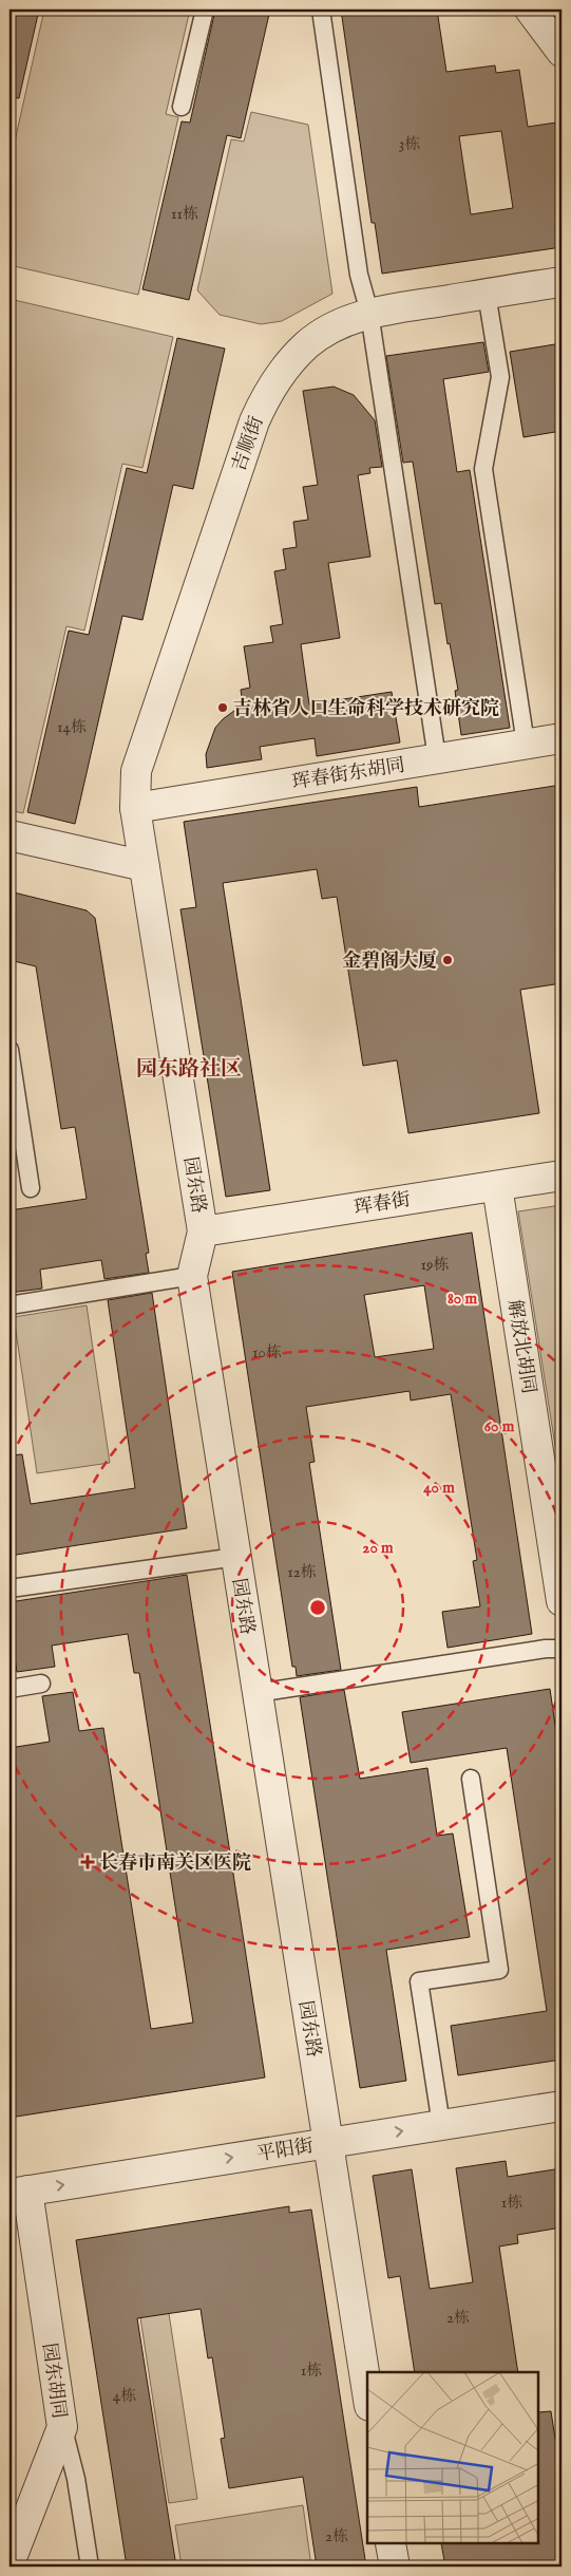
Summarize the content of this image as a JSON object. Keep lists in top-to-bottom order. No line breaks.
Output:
{"streets":{"street":["吉顺街","珲春街东胡同","园东路","珲春街","解放北胡同","平阳街","园东胡同"]},"crossings":[["吉顺街","珲春街东胡同"],["吉顺街","园东路"],["珲春街东胡同","园东路"],["园东路","珲春街"],["园东路","平阳街"],["珲春街","解放北胡同"],["平阳街","园东胡同"]],"one_way":["平阳街"],"districts":["园东路社区"],"places":{"other":["吉林省人口生命科学技术研究院","金碧阁大厦"],"health":["长春市南关区医院"]},"house_numbers":["3栋","11栋","14栋","19栋","10栋","12栋","1栋","2栋","1栋","4栋","2栋"],"rings":["80 m","60 m","40 m","20 m"]}
